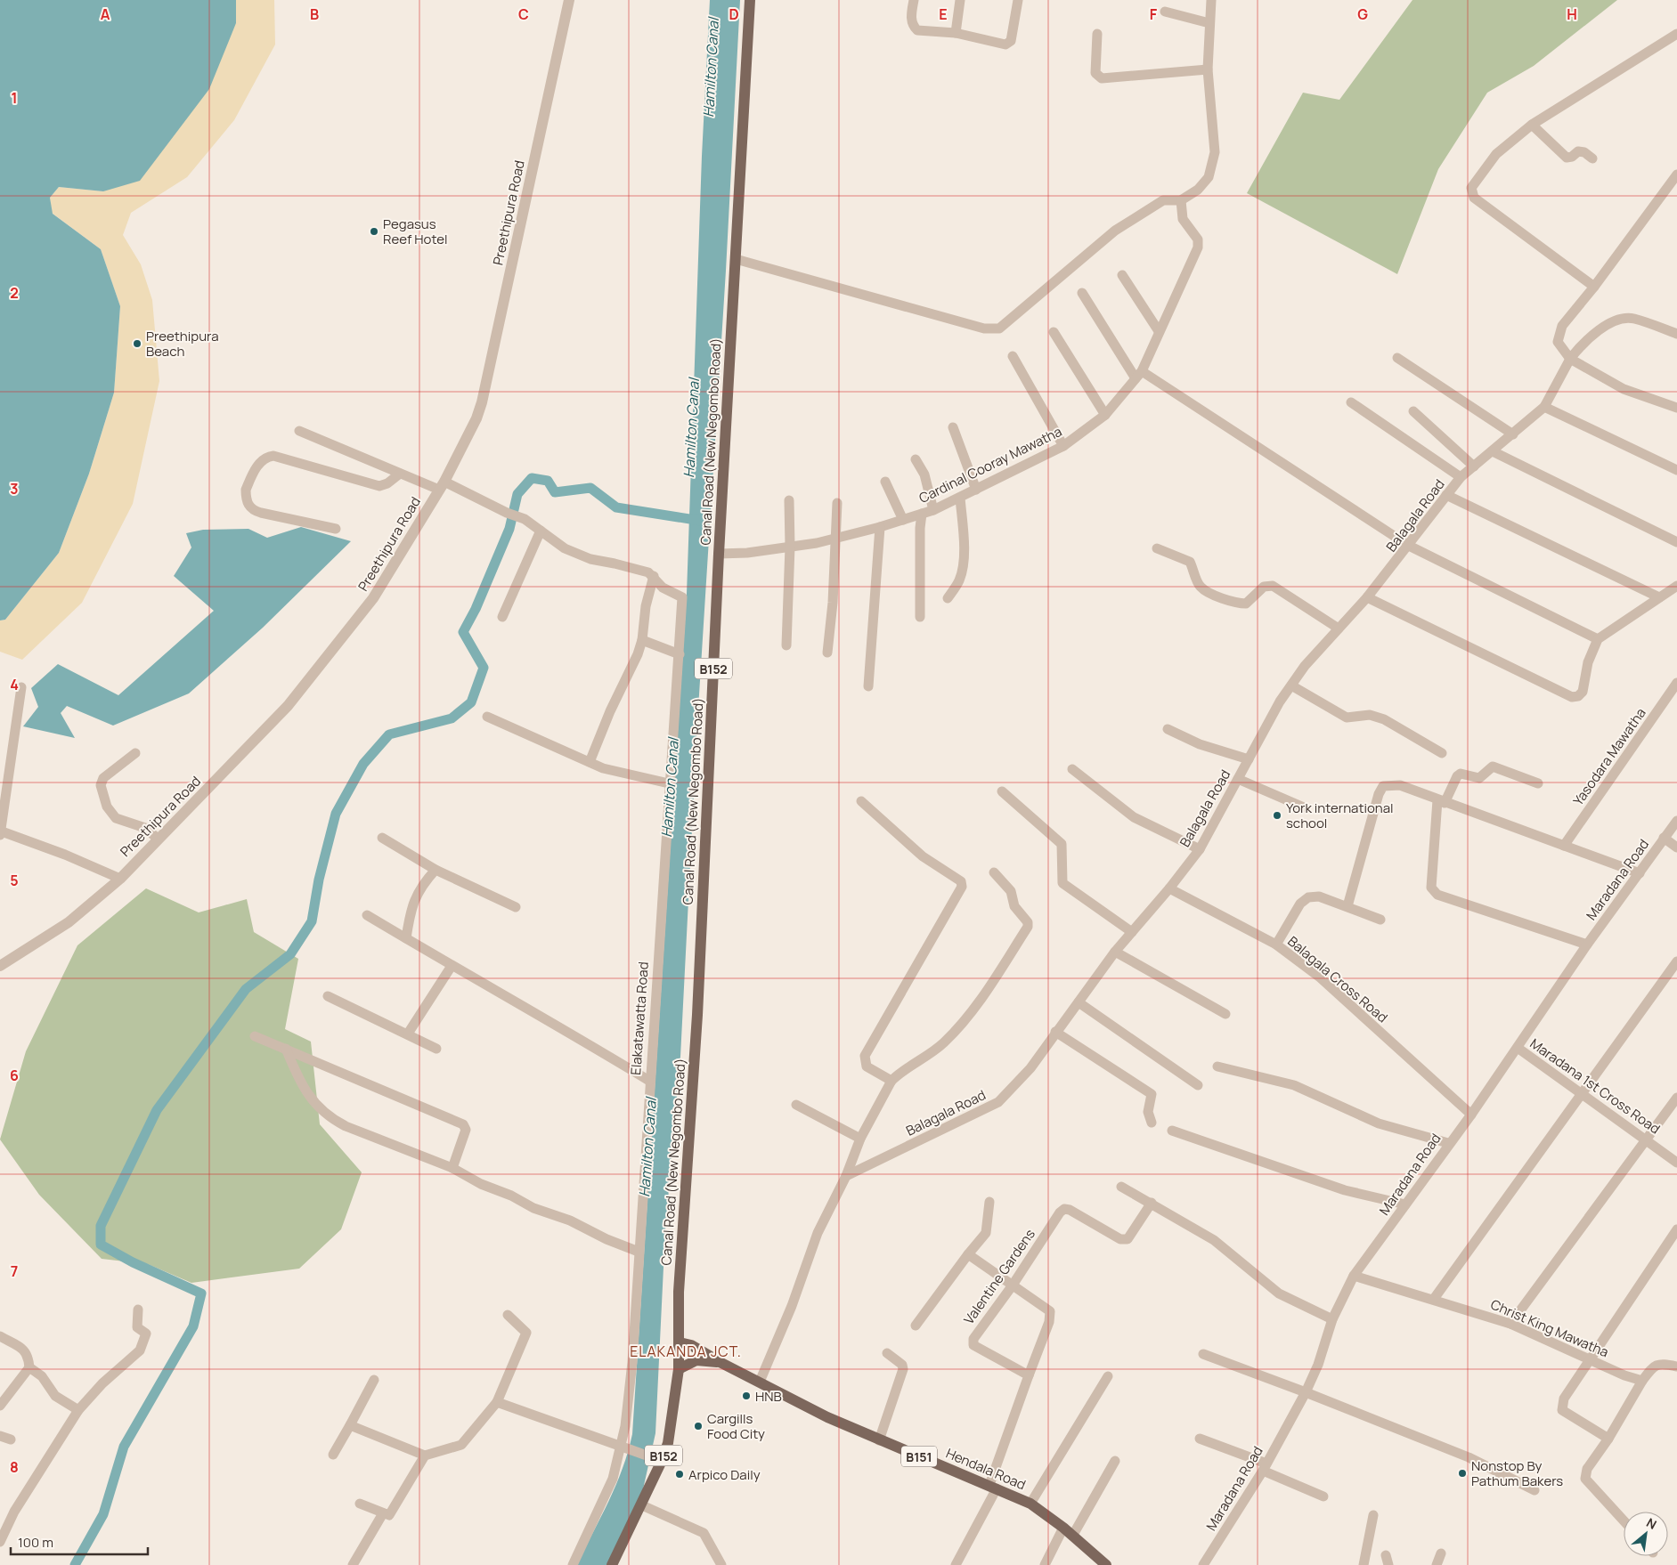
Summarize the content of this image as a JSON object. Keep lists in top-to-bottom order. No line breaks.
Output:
{"streets":{"main road":["Canal Road (New Negombo Road)","B152","B151","Hendala Road"],"street":["Preethipura Road","Cardinal Cooray Mawatha","Balagala Road","Yasodara Mawatha","Maradana Road","Balagala Cross Road","Elakatawatta Road","Maradana 1st Cross Road","Valentine Gardens","Christ King Mawatha"]},"crossings":[["Canal Road (New Negombo Road)","Cardinal Cooray Mawatha"],["Canal Road (New Negombo Road)","Hendala Road"],["Balagala Road","Balagala Cross Road"],["Maradana Road","Balagala Cross Road"],["Maradana Road","Maradana 1st Cross Road"],["Maradana Road","Christ King Mawatha"]],"districts":["ELAKANDA JCT."],"water":["Hamilton Canal"],"places":["Pegasus Reef Hotel","Preethipura Beach","York international school","HNB","Cargills Food City","Nonstop By Pathum Bakers","Arpico Daily"],"scale_bar":"100 m","north":"top right","grid":{"columns":["A","B","C","D","E","F","G","H"],"rows":["1","2","3","4","5","6","7","8"]}}
